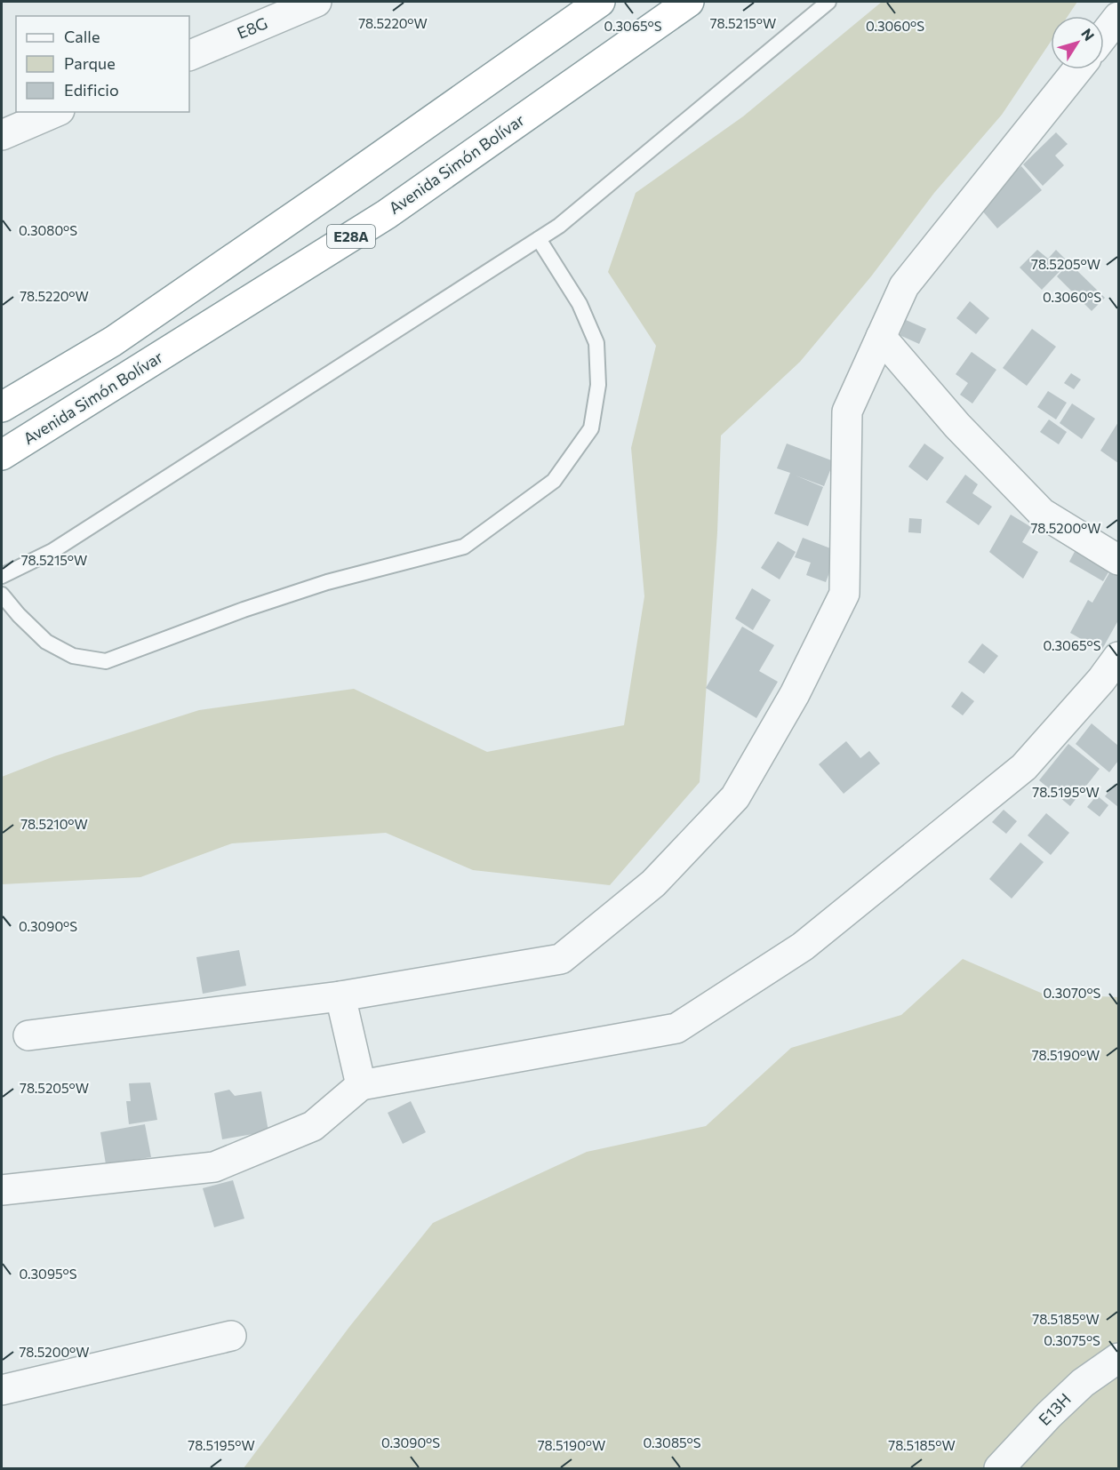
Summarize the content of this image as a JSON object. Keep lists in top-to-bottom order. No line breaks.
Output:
{"streets":{"highway":["Avenida Simón Bolívar","E28A"],"street":["E8G","E13H"]},"legend":["Calle","Parque","Edificio"],"north":"top right","coordinates":["78.5220°W","78.5215°W","0.3065°S","0.3060°S","0.3080°S","78.5205°W","78.5200°W","78.5195°W","78.5210°W","0.3090°S","0.3070°S","78.5190°W","0.3095°S","78.5185°W","0.3075°S","0.3085°S"]}
